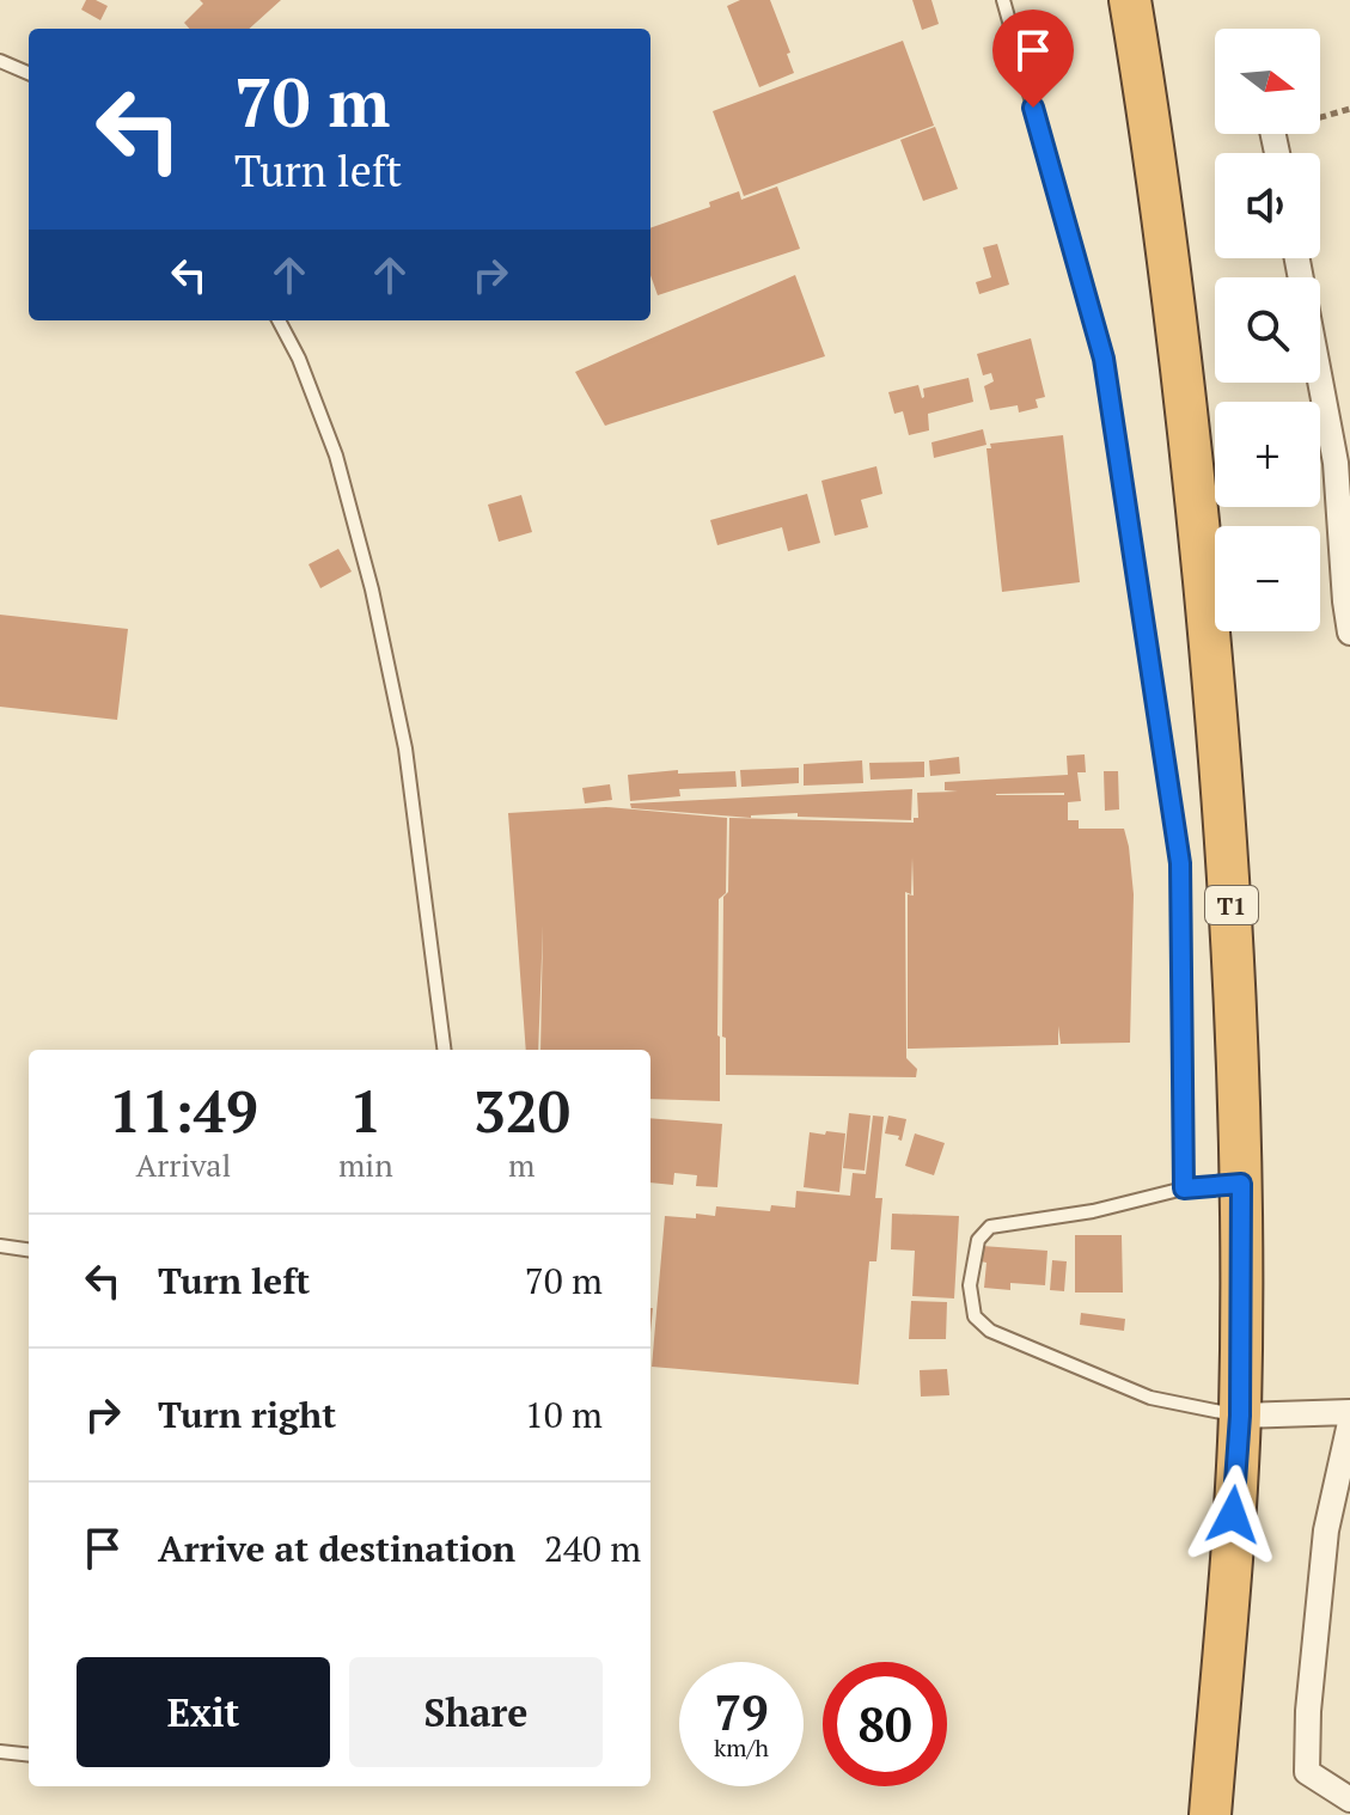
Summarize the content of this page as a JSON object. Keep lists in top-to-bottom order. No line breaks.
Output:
{"streets":{"highway":["T1"]},"north":"right","page":{"map_buttons":["+","−"],"turn":["70 m","Turn left"],"eta":["11:49","Arrival","1","min","320","m"],"list":[{"name":"Turn left","value":"70 m"},{"name":"Turn right","value":"10 m"},{"name":"Arrive at destination","value":"240 m"}],"buttons":["Exit","Share"],"speed":"79 km/h","limit":"80"}}
